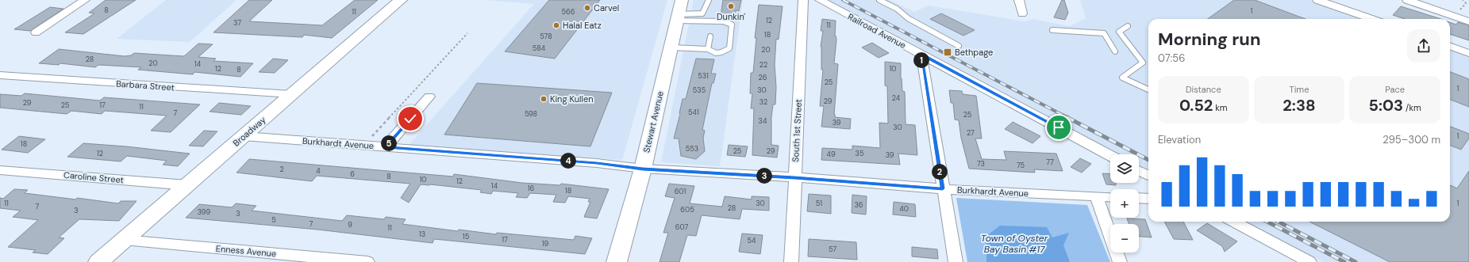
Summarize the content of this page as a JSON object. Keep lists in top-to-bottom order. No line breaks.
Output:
{"streets":{"main road":["Stewart Avenue","Broadway"],"street":["Railroad Avenue","Barbara Street","South 1st Street","Burkhardt Avenue","Caroline Street","Enness Avenue"]},"crossings":[["Barbara Street","Broadway"],["Stewart Avenue","Burkhardt Avenue"],["South 1st Street","Burkhardt Avenue"],["Broadway","Burkhardt Avenue"],["Broadway","Caroline Street"],["Broadway","Enness Avenue"]],"water":["Town of Oyster Bay Basin #17"],"places":{"other":["Dunkin'","Carvel","Halal Eatz","King Kullen"],"transit":["Bethpage"]},"house_numbers":["8","1","11","566","12","37","11","18","578","584","20","28","20","14","22","12","10","8","531","26","25","1","535","30","24","29","32","29","25","17","11","541","7","598","25","34","39","30","27","1","18","553","25","29","12","35","49","39","77","73","75","2","4","6","8","10","12","14","16","18","601","11","30","51","1","36","7","28","40","605","3","399","3","5","7","9","607","11","13","15","17","54","19","57"],"page":{"heading":["Morning run","07:56"],"pins":["1","5","4","2","3"],"stats":[["Distance","0.52 km"],["Time","2:38"],["Pace","5:03 /km"]],"chart":["Elevation","295–300 m"],"map_buttons":["+","−"]}}
